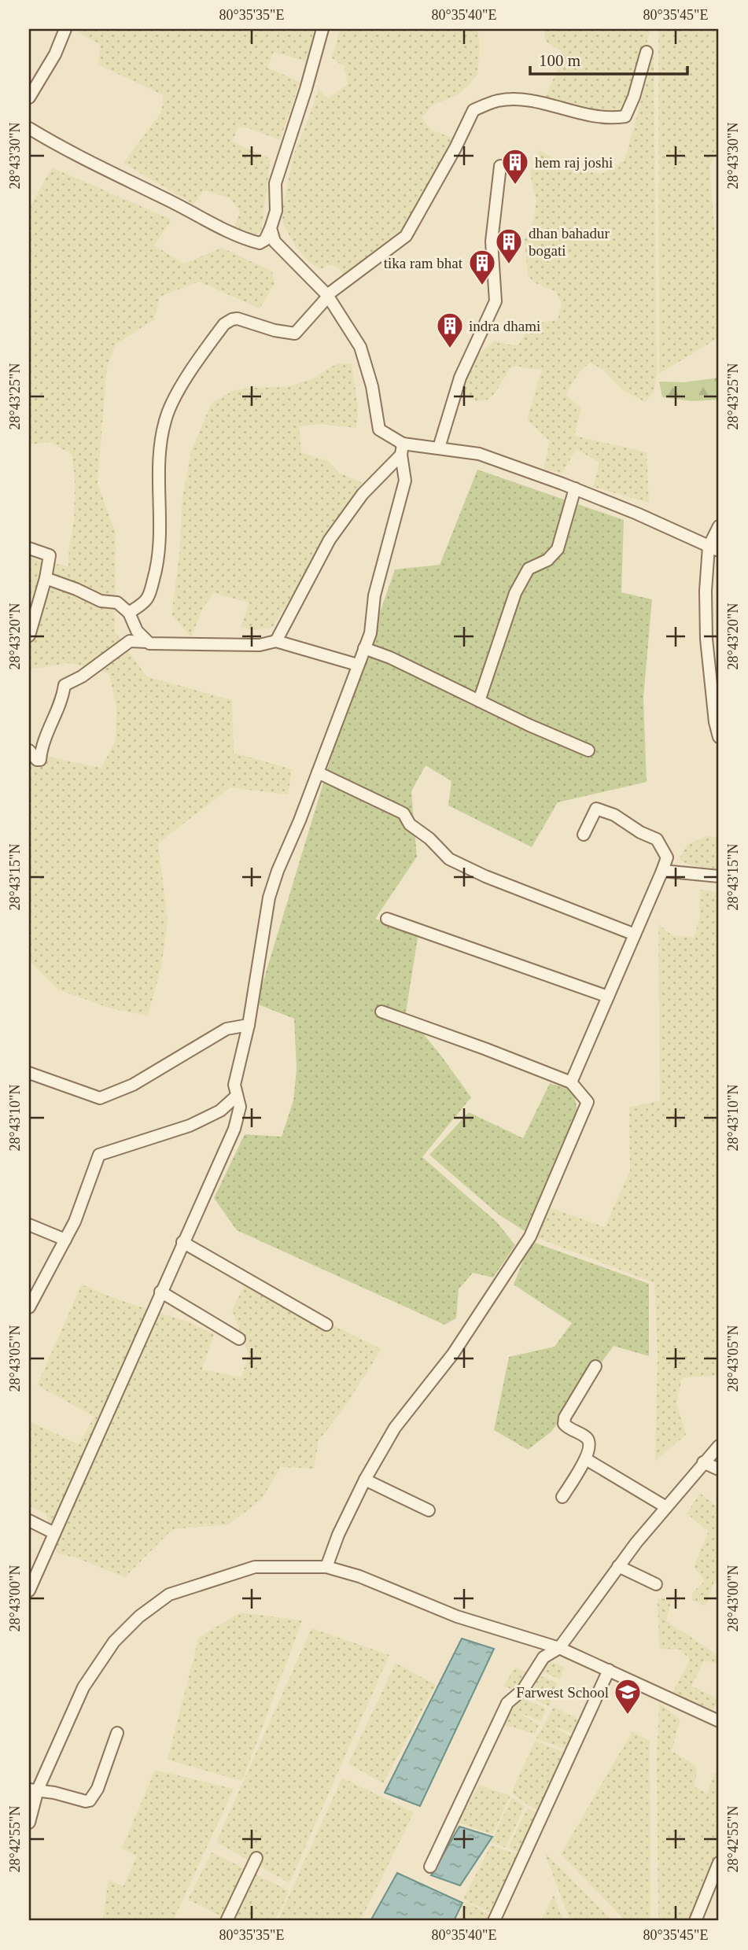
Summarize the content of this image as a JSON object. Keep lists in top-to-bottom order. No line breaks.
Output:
{"places":{"building":["hem raj joshi","dhan bahadur bogati","tika ram bhat","indra dhami"],"school or university":["Farwest School"]},"scale_bar":"100 m","coordinates":["80°35'35\"E","80°35'40\"E","80°35'45\"E","28°43'30\"N","28°43'25\"N","28°43'20\"N","28°43'15\"N","28°43'10\"N","28°43'05\"N","28°43'00\"N","28°42'55\"N"]}
